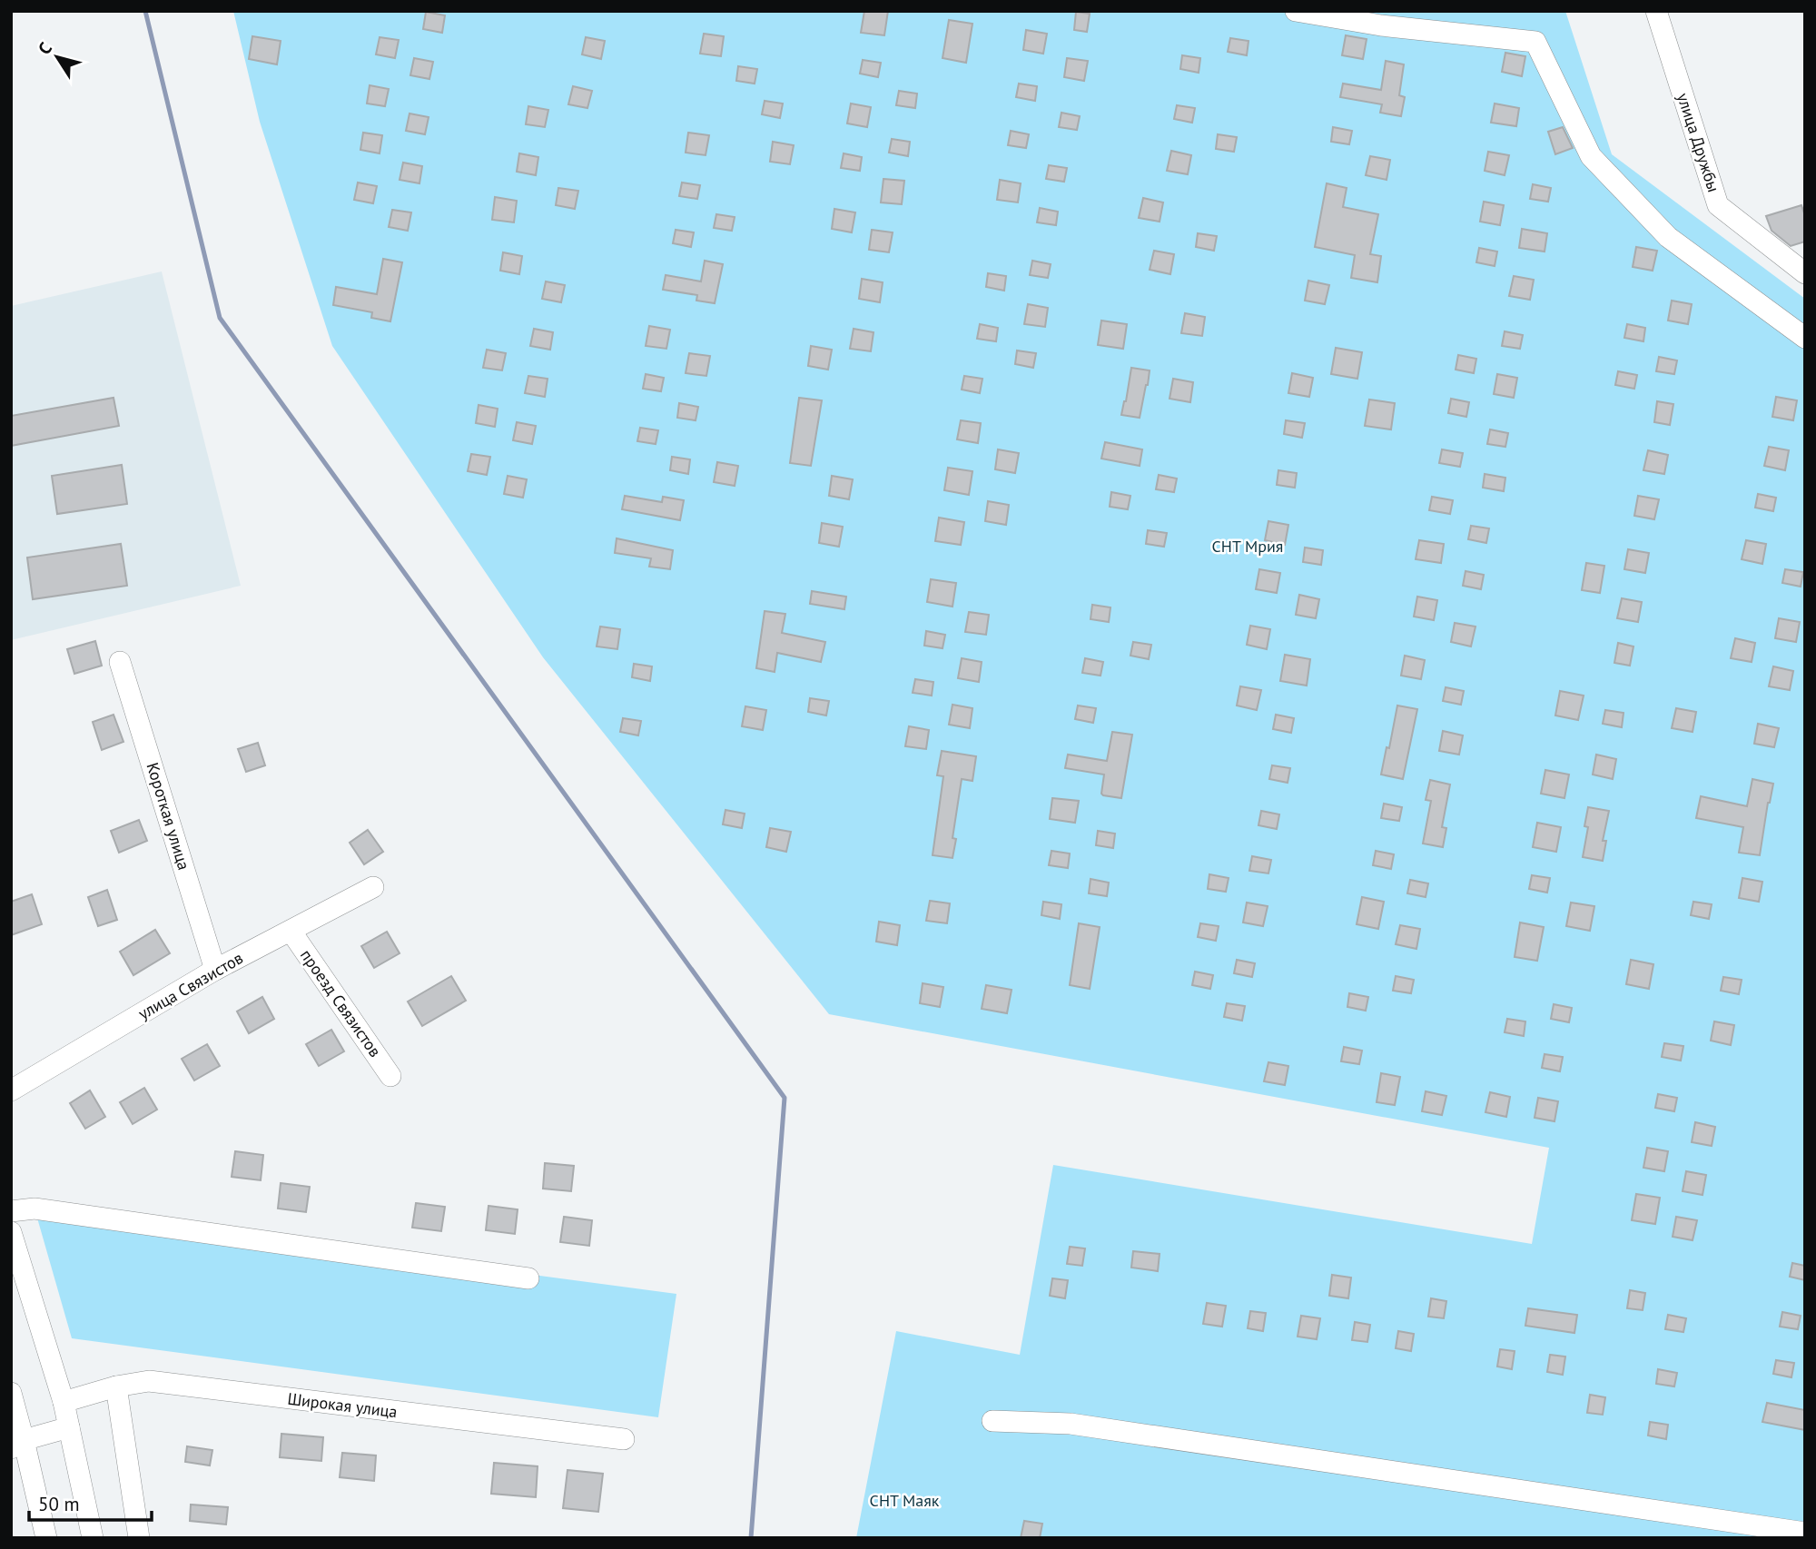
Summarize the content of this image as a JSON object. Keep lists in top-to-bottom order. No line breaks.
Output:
{"streets":{"street":["улица Дружбы","Короткая улица","улица Связистов","проезд Связистов","Широкая улица"]},"crossings":[["Короткая улица","улица Связистов"],["улица Связистов","проезд Связистов"]],"parks":["СНТ Мрия","СНТ Маяк"],"scale_bar":"50 m","north":"top left"}
